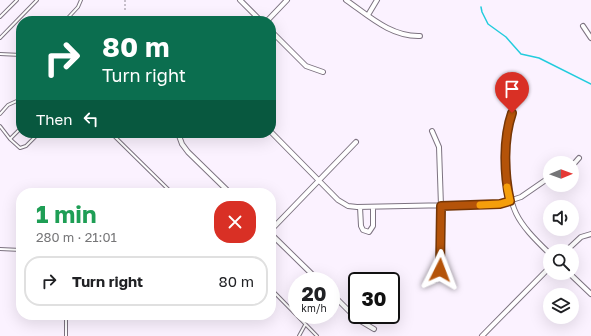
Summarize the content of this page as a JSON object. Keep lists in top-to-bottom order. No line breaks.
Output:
{"north":"right","page":{"turn":["80 m","Turn right"],"then":"Then","heading":["1 min","280 m · 21:01"],"list":[{"name":"Turn right","value":"80 m"}],"speed":"20 km/h","limit":"30"}}
